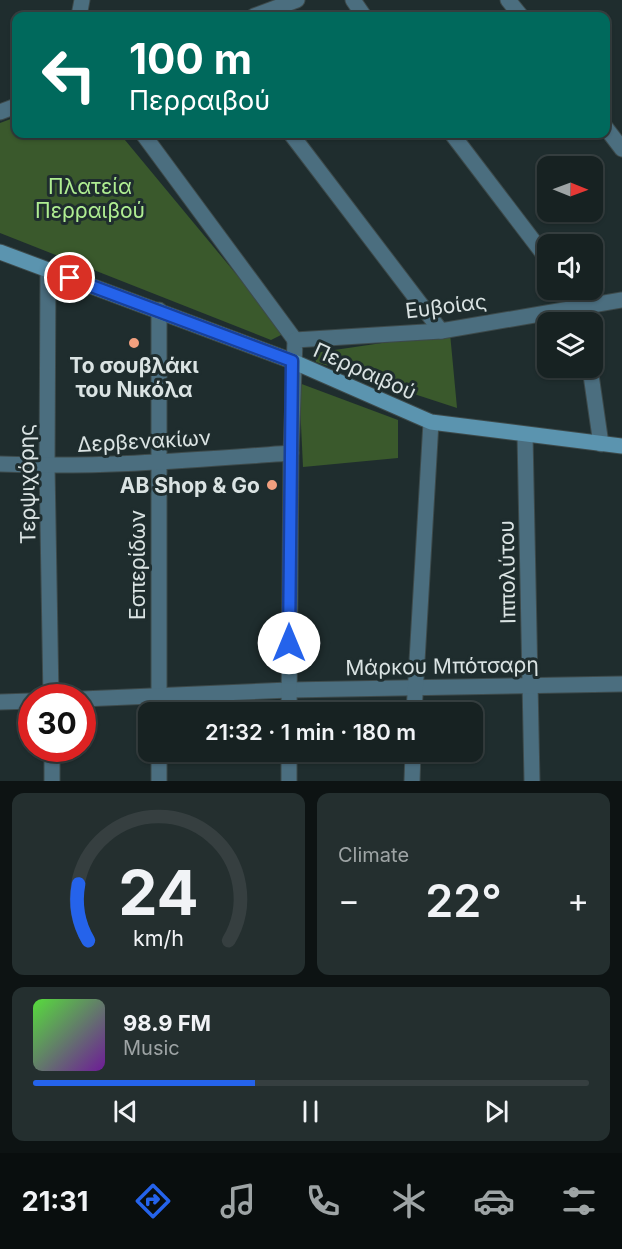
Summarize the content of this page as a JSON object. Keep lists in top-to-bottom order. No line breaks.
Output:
{"streets":{"street":["Ευβοίας","Περραιβού","Δερβενακίων","Τερψιχόρης","Εσπερίδων","Ιππολύτου","Μάρκου Μπότσαρη"]},"crossings":[["Περραιβού","Τερψιχόρης"],["Περραιβού","Εσπερίδων"],["Περραιβού","Ιππολύτου"],["Δερβενακίων","Τερψιχόρης"],["Δερβενακίων","Εσπερίδων"],["Εσπερίδων","Μάρκου Μπότσαρη"],["Ιππολύτου","Μάρκου Μπότσαρη"]],"parks":["Πλατεία Περραιβού"],"places":["Το σουβλάκι του Νικόλα","AB Shop & Go"],"north":"right","page":{"turn":["100 m","Περραιβού"],"limit":"30","trip":"21:32 · 1 min · 180 m","tile":"Climate","heat":["−","22°","+"],"song":["98.9 FM","Music"],"tabs":"21:31","gauge":["24","km/h"]}}
